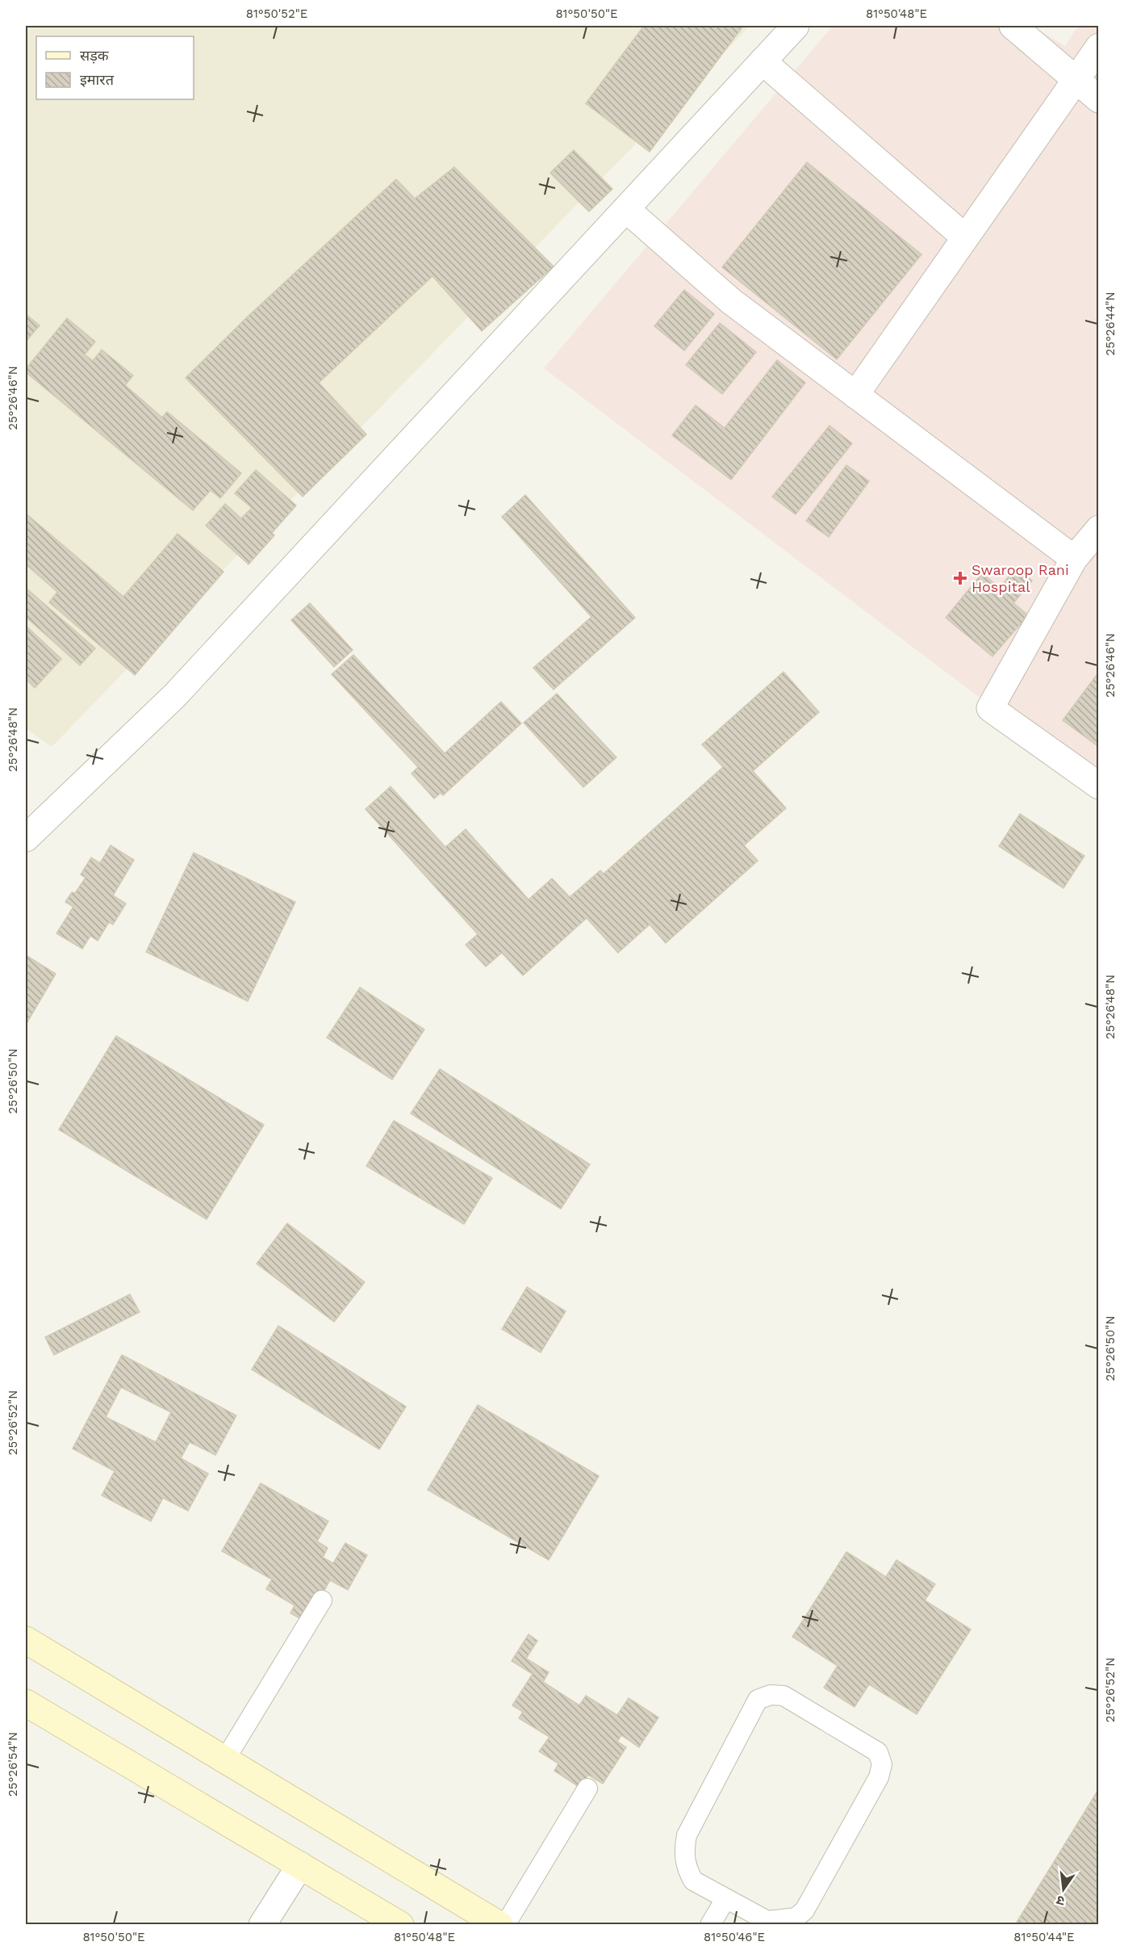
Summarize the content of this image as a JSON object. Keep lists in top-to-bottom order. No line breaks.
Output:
{"places":{"health":["Swaroop Rani Hospital"]},"legend":["सड़क","इमारत"],"north":"bottom","coordinates":["81°50'52\"E","81°50'50\"E","81°50'48\"E","25°26'44\"N","25°26'46\"N","25°26'48\"N","25°26'50\"N","25°26'52\"N","25°26'54\"N","81°50'46\"E","81°50'44\"E"]}
